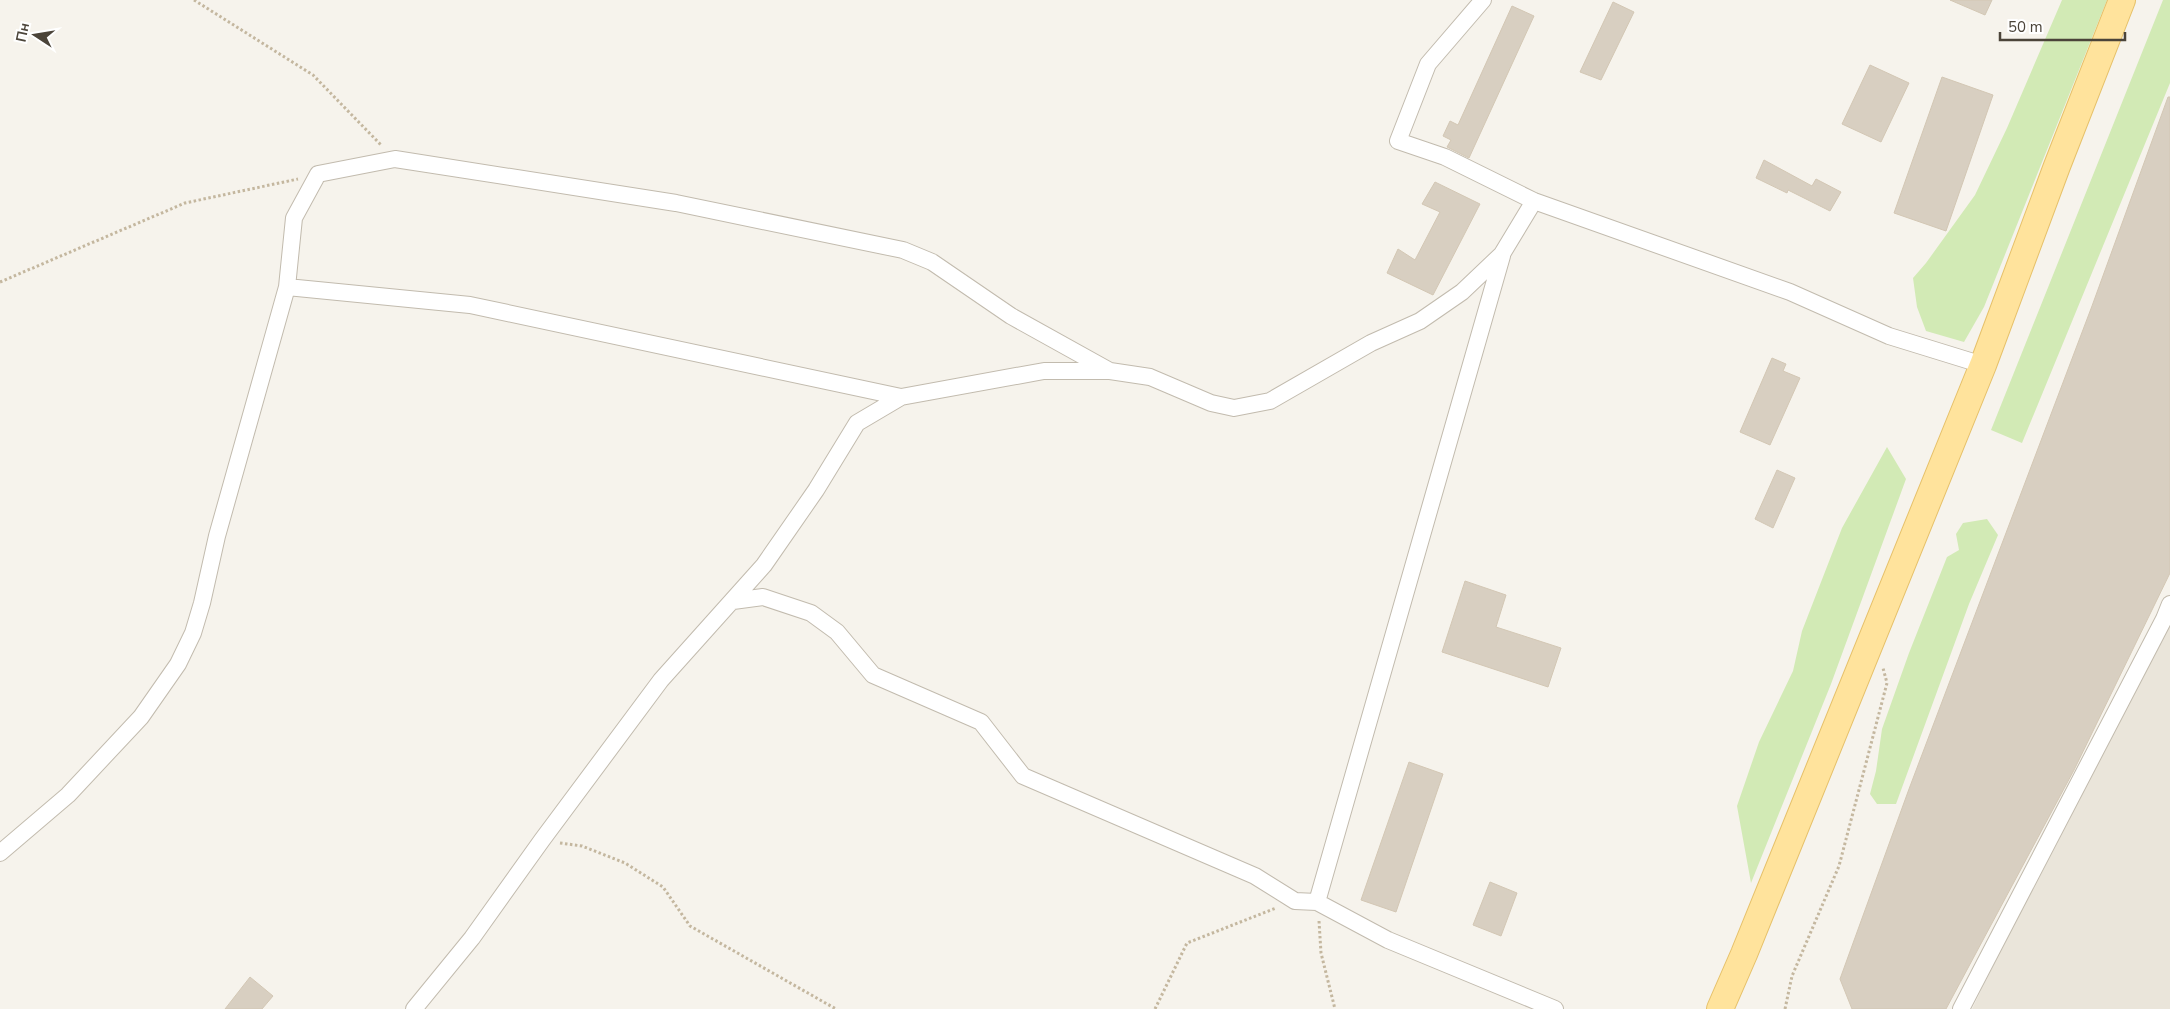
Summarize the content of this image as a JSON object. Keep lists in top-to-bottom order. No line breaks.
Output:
{"scale_bar":"50 m","north":"left"}
